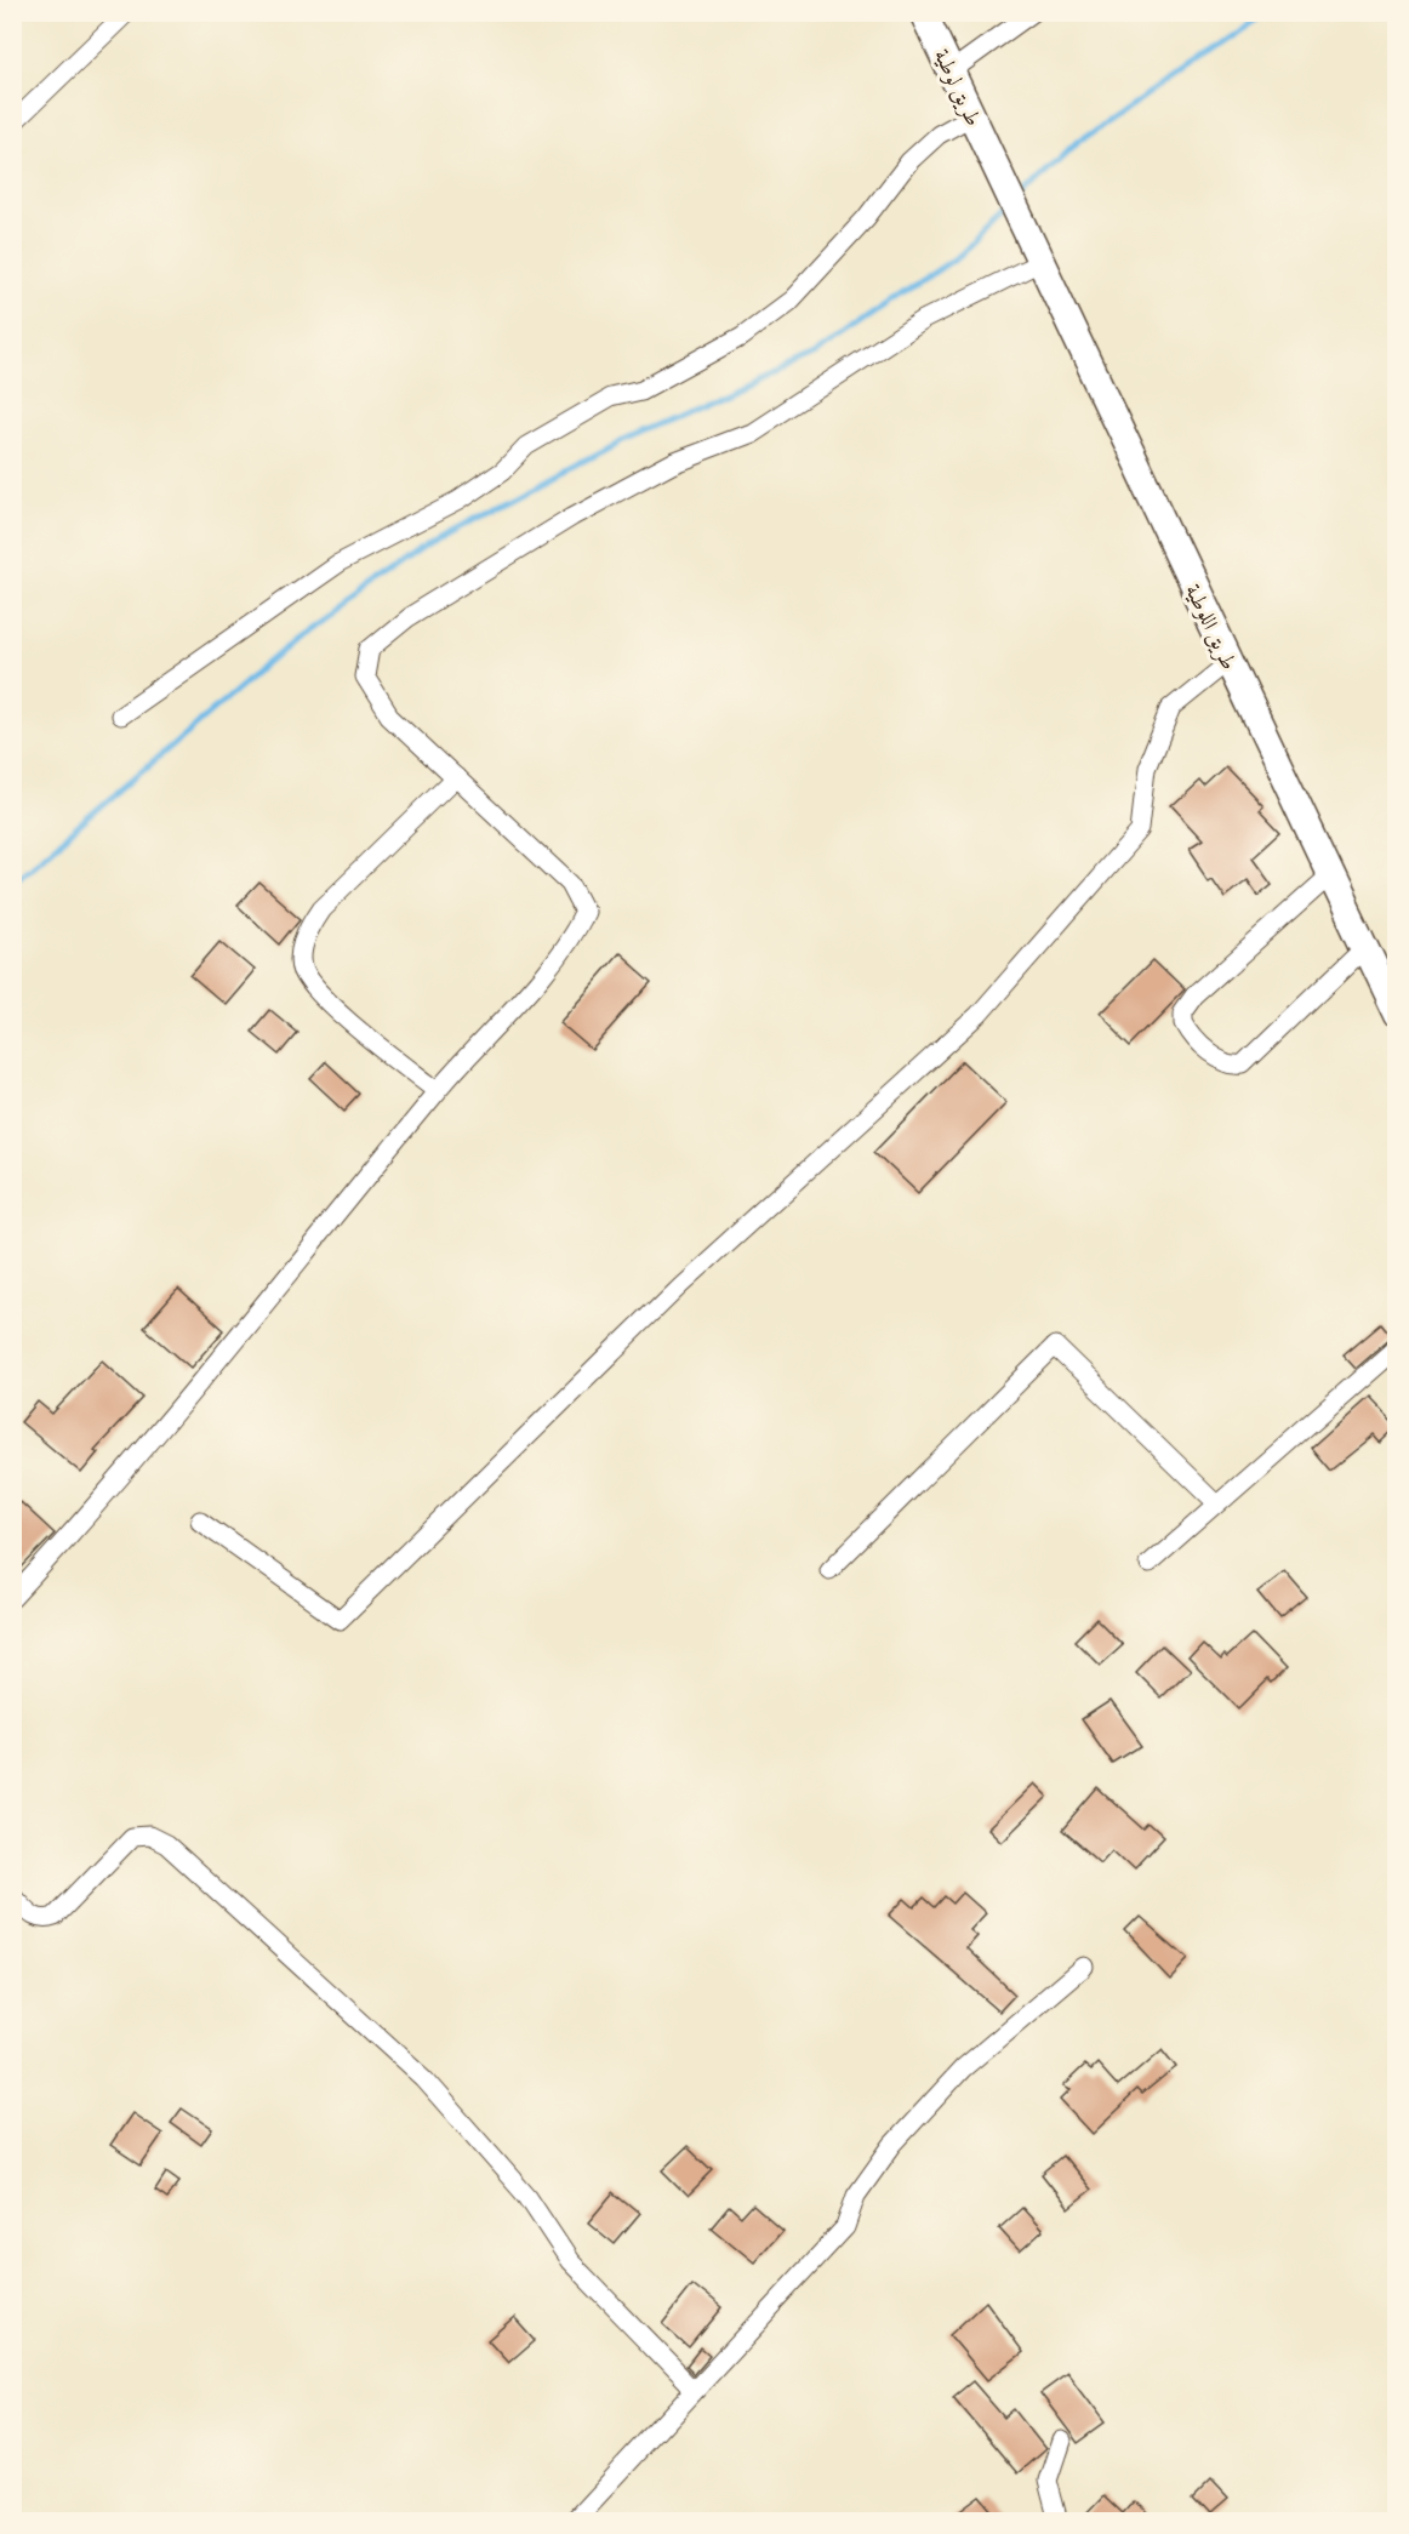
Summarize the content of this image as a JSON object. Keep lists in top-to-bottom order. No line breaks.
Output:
{"streets":{"main road":["طريق لوطية","طريق اللوطية"]},"crossings":[["طريق لوطية","طريق اللوطية"]]}
